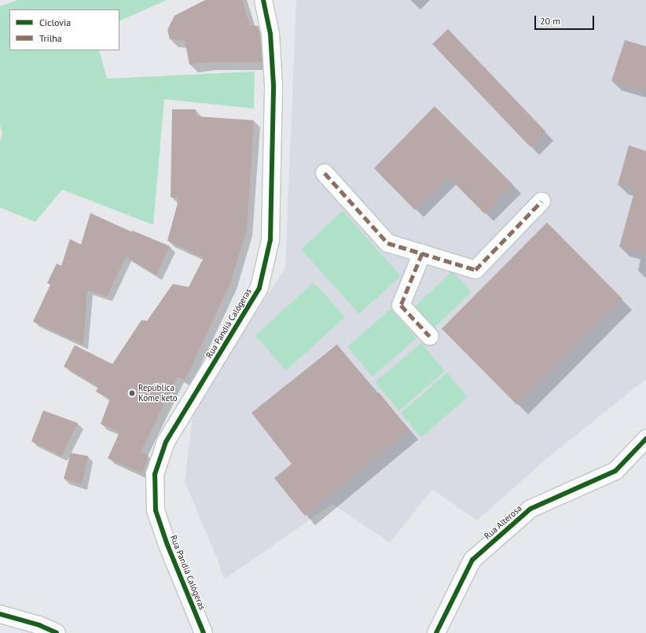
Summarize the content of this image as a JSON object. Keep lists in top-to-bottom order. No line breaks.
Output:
{"streets":{"street":["Rua Pandiá Calógeras","Rua Alterosa"]},"places":["República Kome keto"],"legend":["Ciclovia","Trilha"],"scale_bar":"20 m"}
